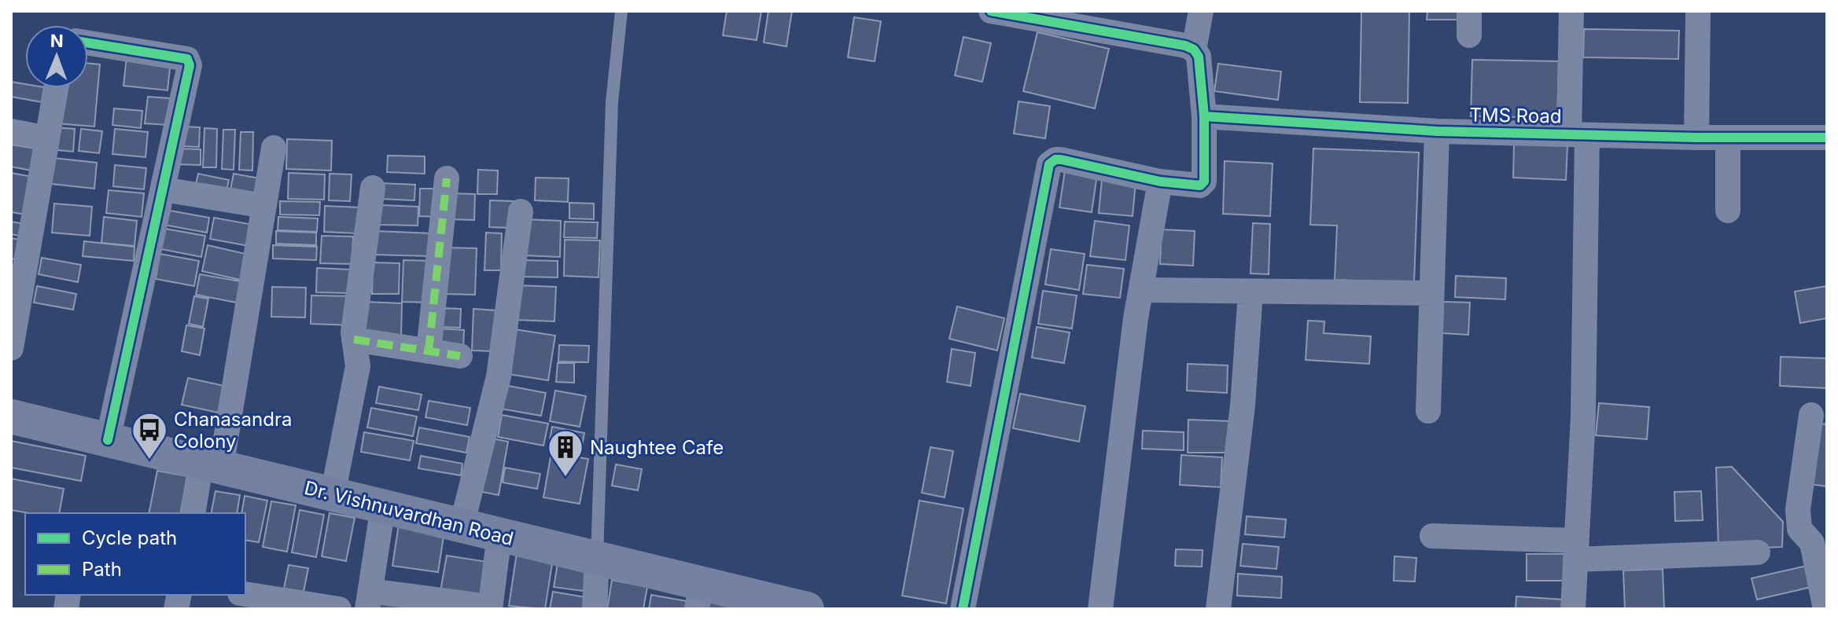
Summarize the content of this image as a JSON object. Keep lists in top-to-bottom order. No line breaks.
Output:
{"streets":{"main road":["Dr. Vishnuvardhan Road"],"street":["TMS Road"]},"places":{"bus stop":["Chanasandra Colony"],"building":["Naughtee Cafe"]},"legend":["Cycle path","Path"],"north":"top"}
